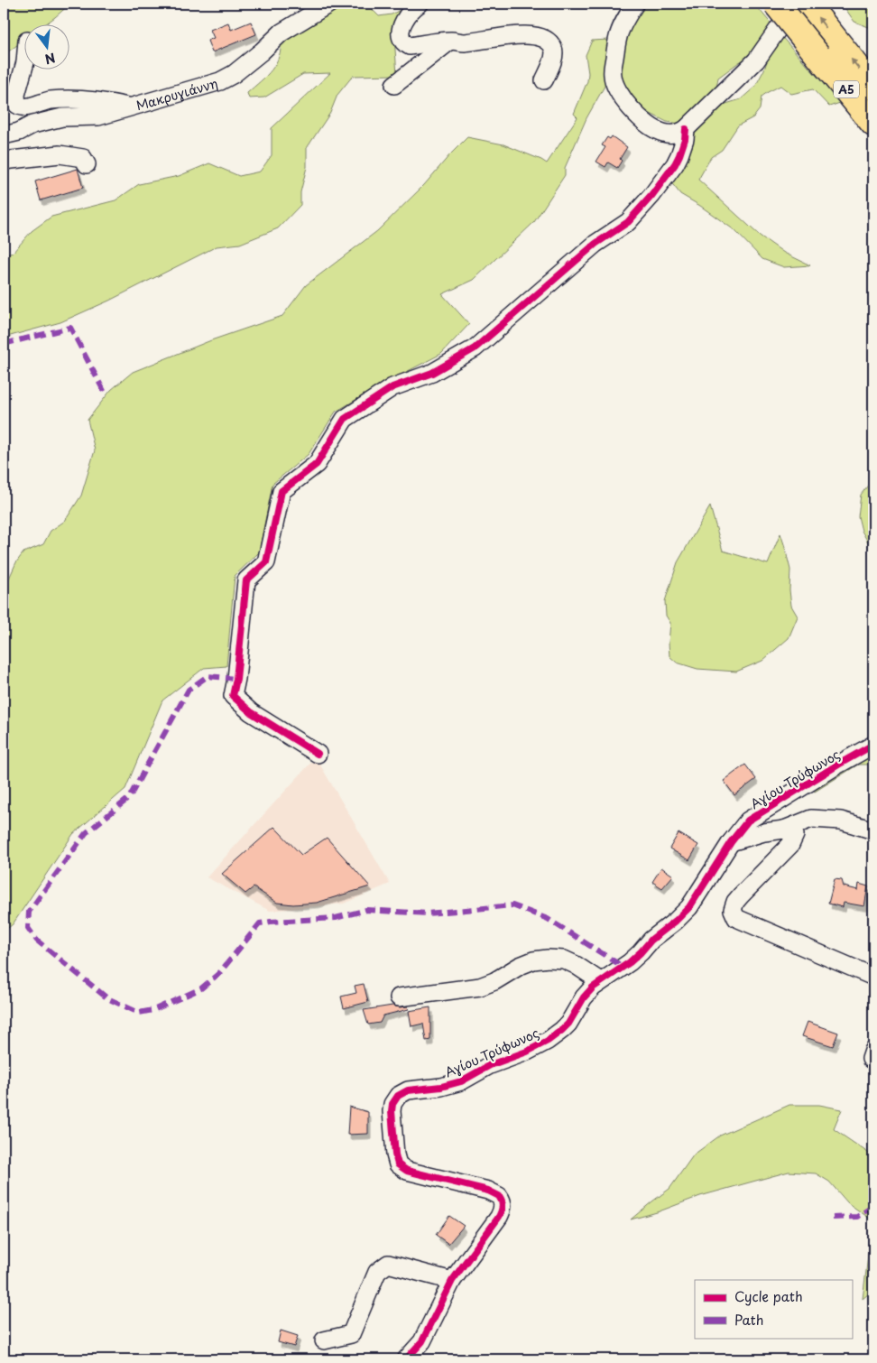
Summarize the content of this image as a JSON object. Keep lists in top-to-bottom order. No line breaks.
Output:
{"streets":{"highway":["Α5"],"street":["Μακρυγιάννη","Αγίου Τρύφωνος"]},"legend":["Cycle path","Path"],"north":"bottom"}
